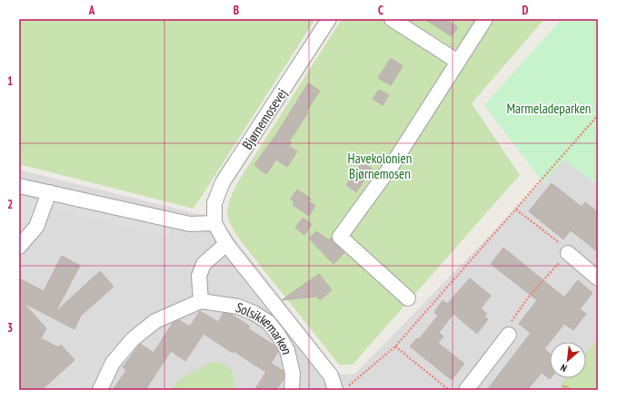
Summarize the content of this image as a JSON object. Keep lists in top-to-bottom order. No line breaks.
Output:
{"streets":{"street":["Bjørnemosevej","Solsikkemarken"]},"parks":["Marmeladeparken","Havekolonien Bjørnemosen"],"north":"bottom left","grid":{"columns":["A","B","C","D"],"rows":["1","2","3"]}}
